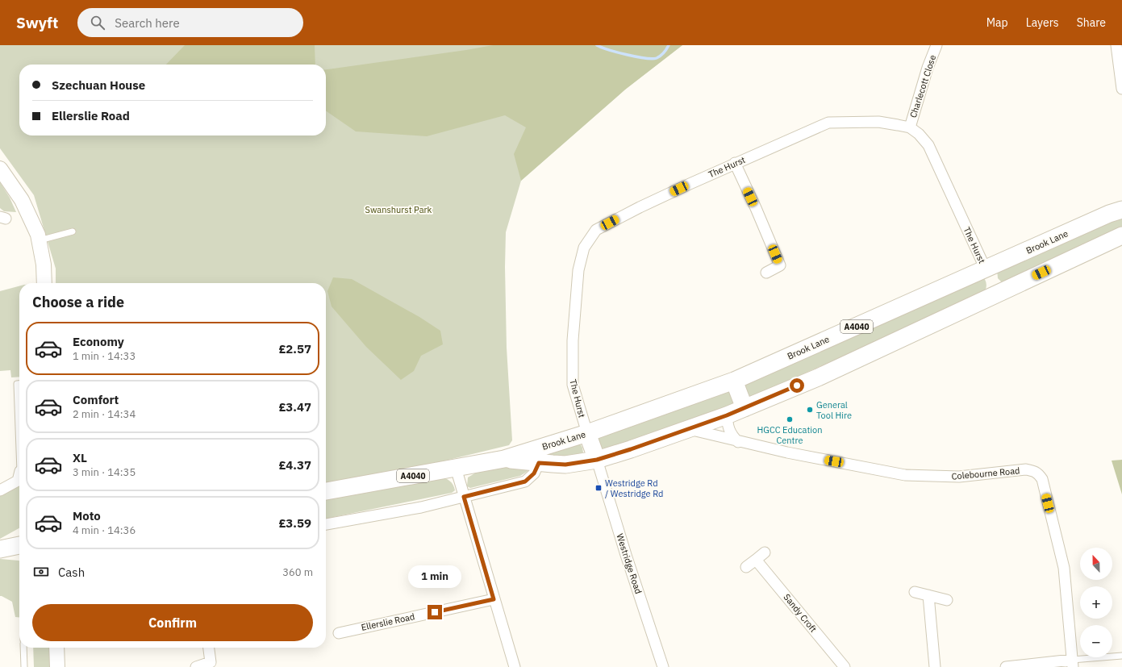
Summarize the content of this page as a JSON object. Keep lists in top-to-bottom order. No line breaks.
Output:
{"streets":{"main road":["Brook Lane","A4040"],"street":["Charlecott Close","The Hurst","Colebourne Road","Westridge Road","Sandy Croft","Ellerslie Road"]},"crossings":[["Charlecott Close","The Hurst"],["The Hurst","Brook Lane"],["Brook Lane","Colebourne Road"],["Brook Lane","Westridge Road"]],"parks":["Swanshurst Park"],"places":{"other":["General Tool Hire","HGCC Education Centre"],"transit":["Westridge Rd / Westridge Rd"]},"north":"top","page":{"header":"Swyft","search":"Search here","nav":["Map","Layers","Share"],"banner":["Szechuan House","Ellerslie Road"],"heading":"Choose a ride","list":[{"name":"Economy","note":"1 min · 14:33","value":"£2.57"},{"name":"Comfort","note":"2 min · 14:34","value":"£3.47"},{"name":"XL","note":"3 min · 14:35","value":"£4.37"},{"name":"Moto","note":"4 min · 14:36","value":"£3.59"}],"map_buttons":["+","−"],"pay":["Cash","360 m"],"bubble":"1 min","buttons":"Confirm"}}
